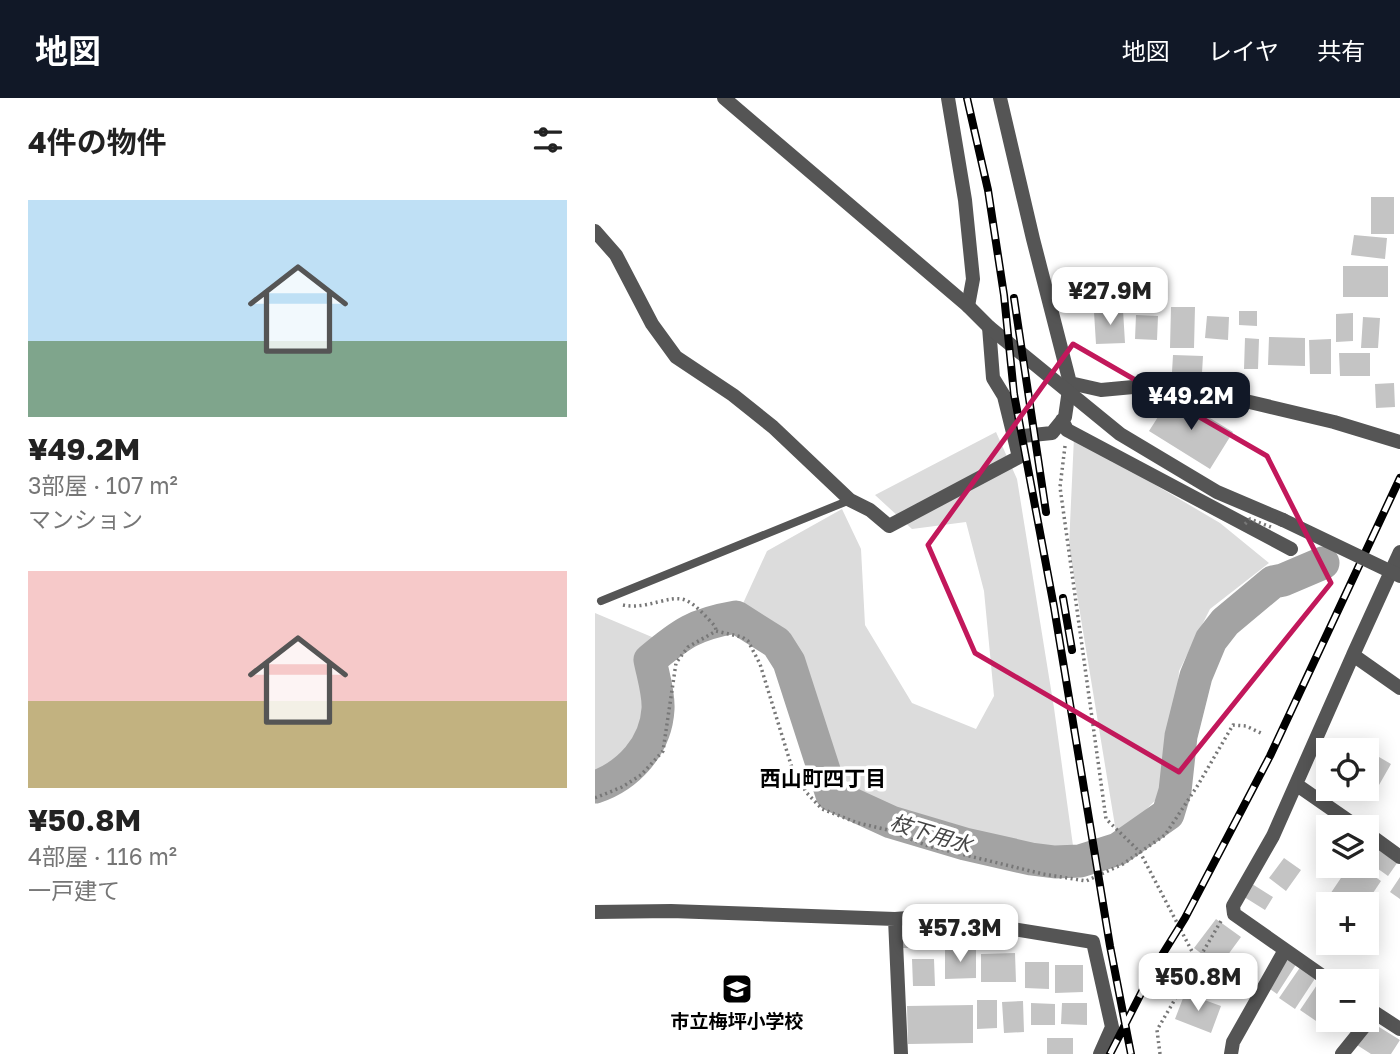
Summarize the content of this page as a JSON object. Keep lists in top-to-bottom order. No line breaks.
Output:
{"districts":["西山町四丁目"],"water":["枝下用水"],"places":{"school or university":["市立梅坪小学校"]},"page":{"header":"地図","nav":["地図","レイヤ","共有"],"heading":"4件の物件","list":[{"name":"¥49.2M","note":"3部屋 · 107 m² · マンション"},{"name":"¥50.8M","note":"4部屋 · 116 m² · 一戸建て"}],"price":["¥27.9M","¥49.2M","¥57.3M","¥50.8M"],"map_buttons":["+","−"]}}
